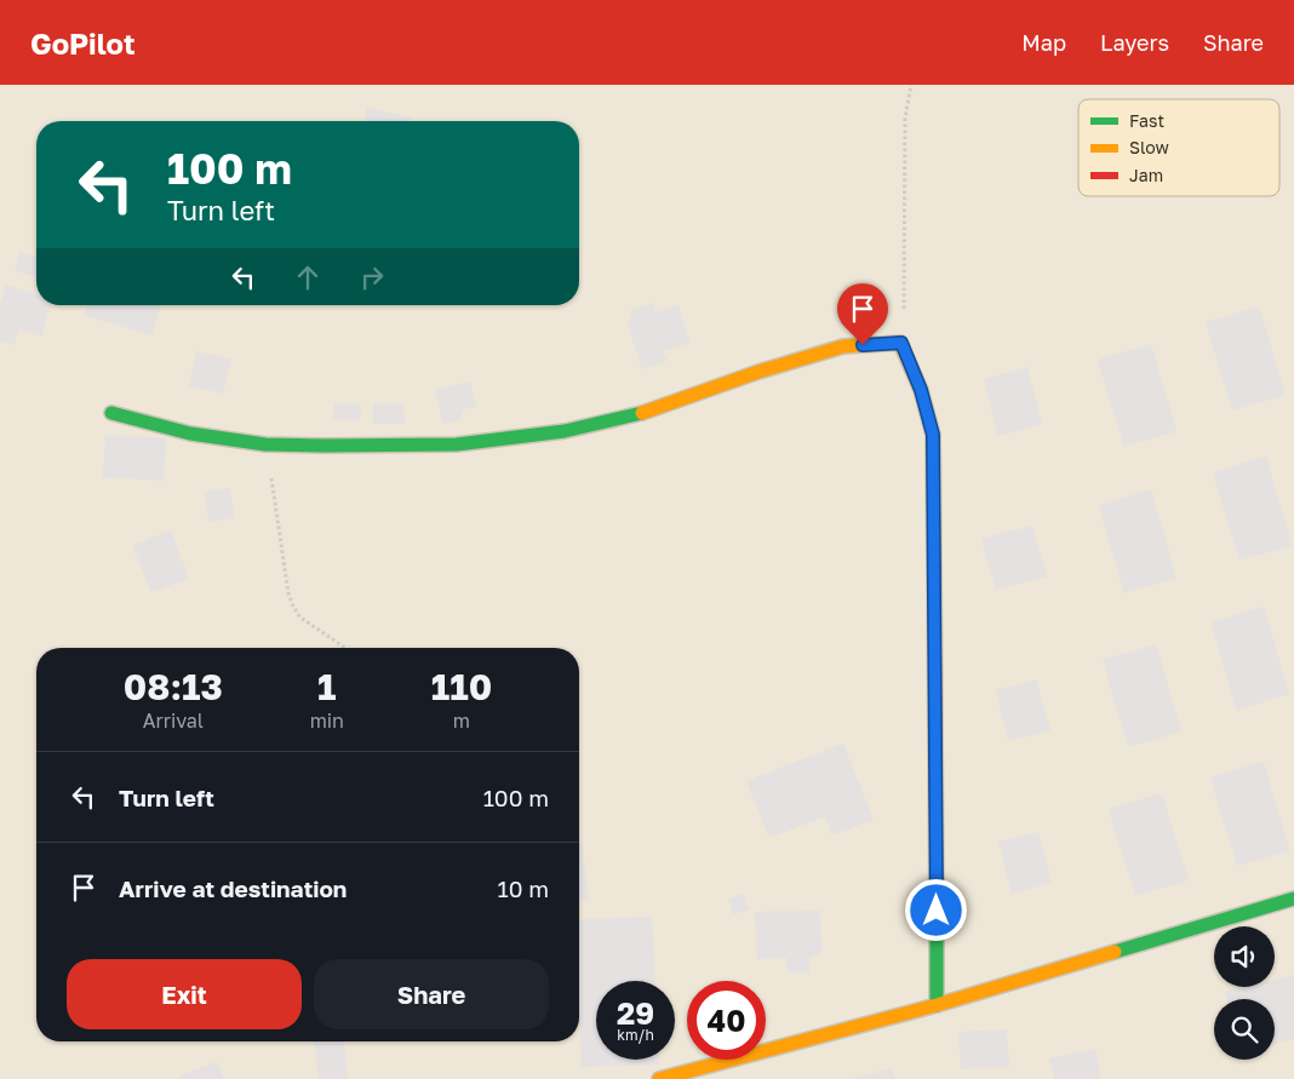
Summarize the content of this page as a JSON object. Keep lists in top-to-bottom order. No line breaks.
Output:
{"legend":["Fast","Slow","Jam"],"page":{"header":"GoPilot","nav":["Map","Layers","Share"],"turn":["100 m","Turn left"],"eta":["08:13","Arrival","1","min","110","m"],"list":[{"name":"Turn left","value":"100 m"},{"name":"Arrive at destination","value":"10 m"}],"buttons":["Exit","Share"],"speed":"29 km/h","limit":"40"}}
